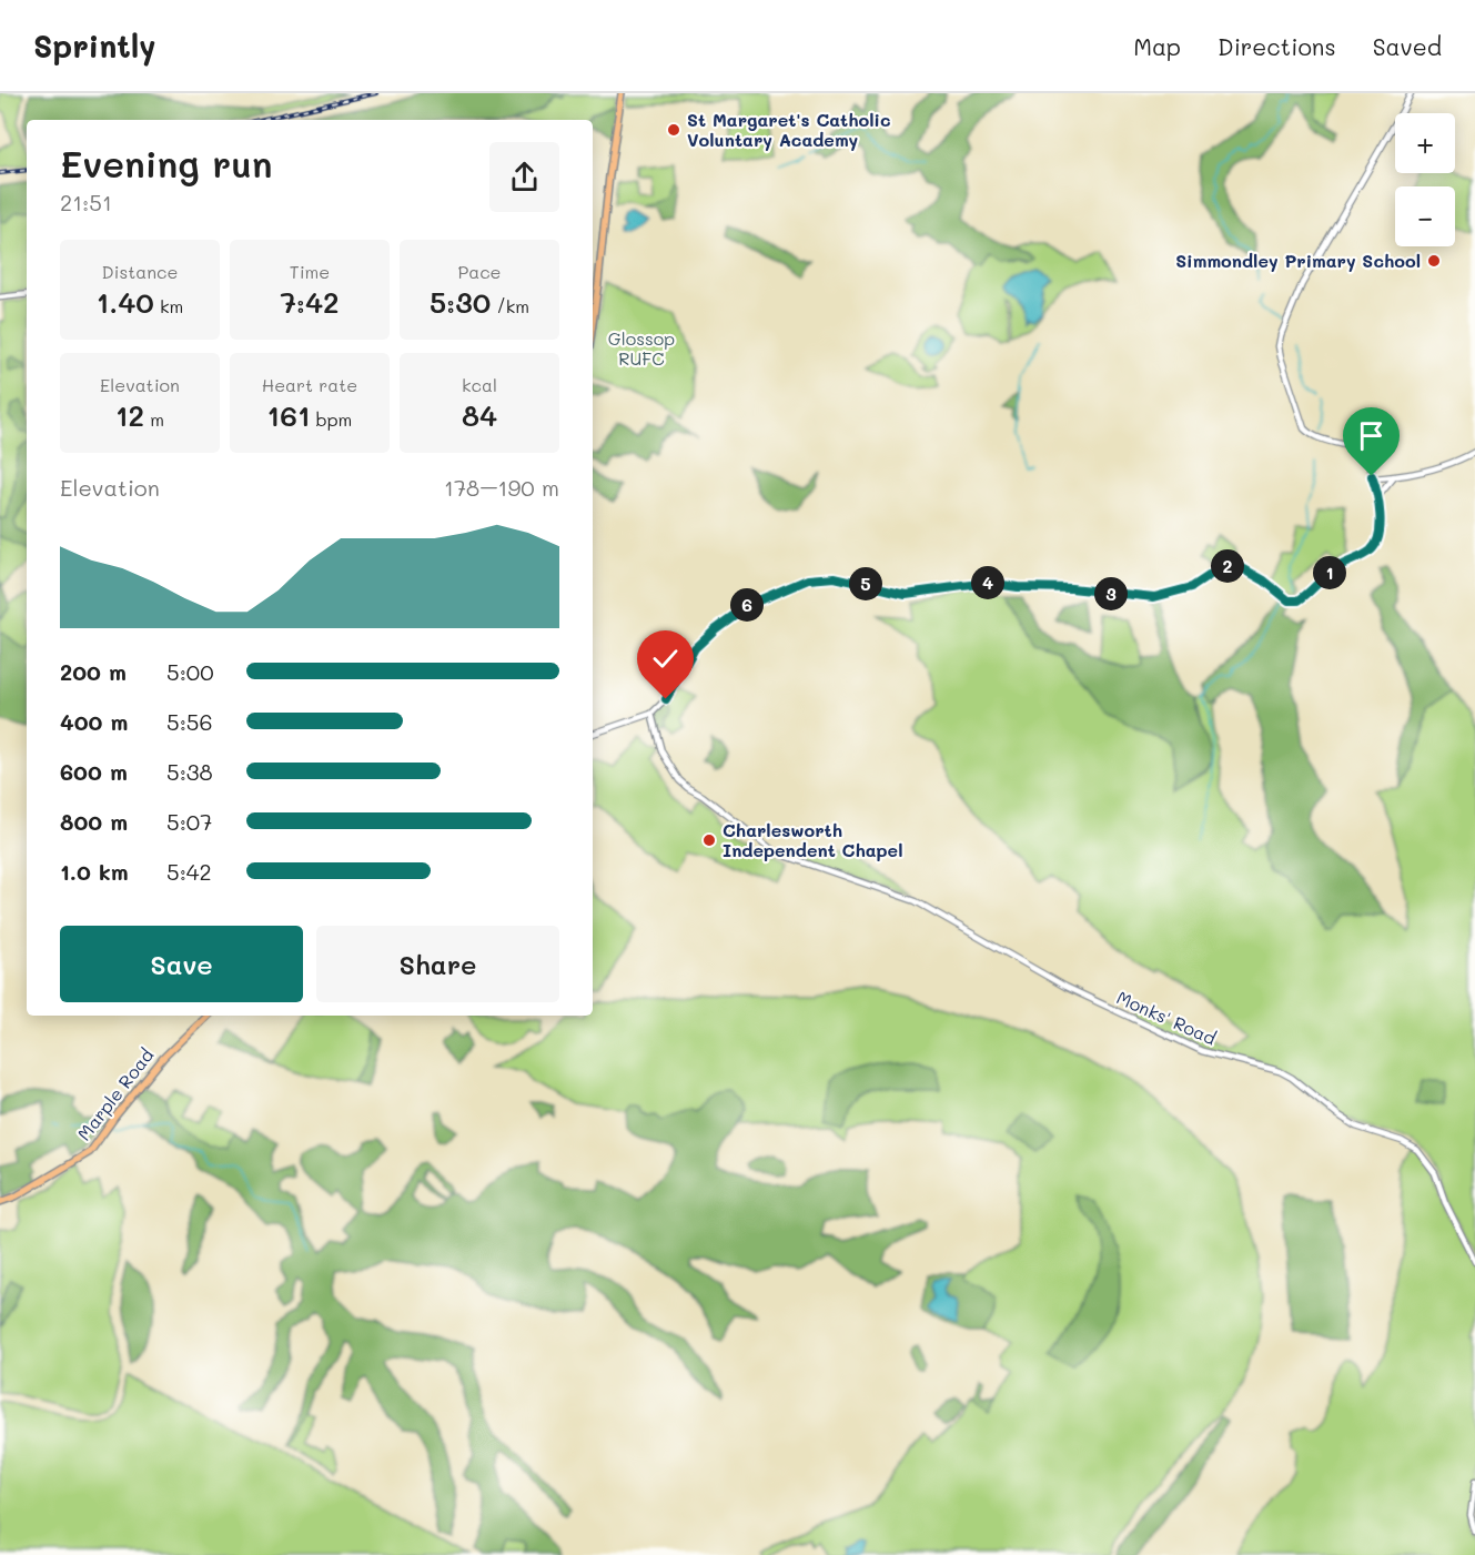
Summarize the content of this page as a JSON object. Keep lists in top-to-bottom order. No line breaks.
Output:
{"streets":{"main road":["Marple Road"],"street":["Monks' Road"]},"parks":["Glossop RUFC"],"places":["St Margaret's Catholic Voluntary Academy","Simmondley Primary School","Charlesworth Independent Chapel"],"page":{"header":"Sprintly","nav":["Map","Directions","Saved"],"map_buttons":["+","−"],"heading":["Evening run","21:51"],"stats":[["Distance","1.40 km"],["Time","7:42"],["Pace","5:30 /km"],["Elevation","12 m"],["Heart rate","161 bpm"],["kcal","84"]],"chart":["Elevation","178–190 m"],"pins":["2","1","4","5","3","6"],"list":[{"name":"200 m","note":"5:00"},{"name":"400 m","note":"5:56"},{"name":"600 m","note":"5:38"},{"name":"800 m","note":"5:07"},{"name":"1.0 km","note":"5:42"}],"buttons":["Save","Share"]}}
